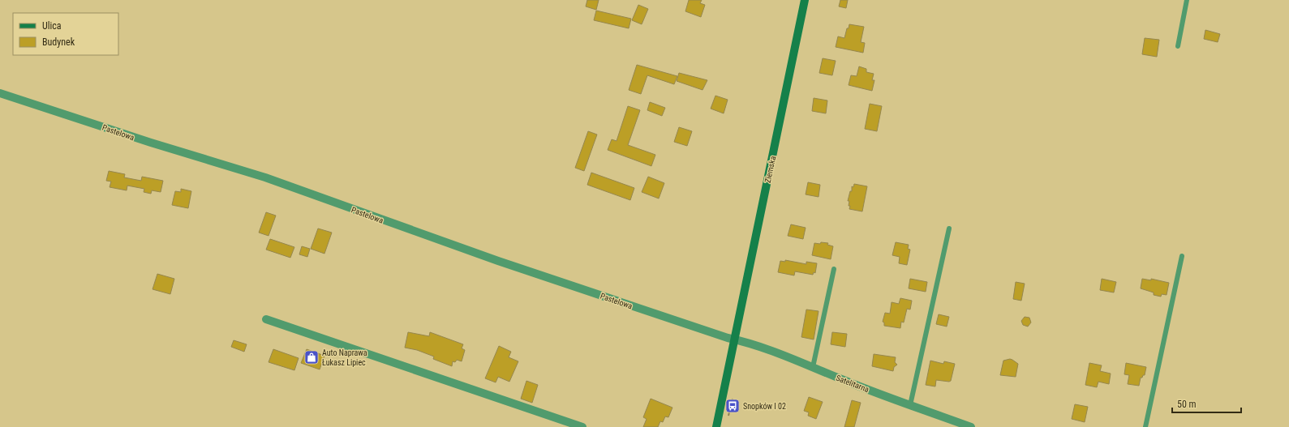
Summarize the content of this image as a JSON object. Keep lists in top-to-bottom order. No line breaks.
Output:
{"streets":{"street":["Pastelowa","Ziemska","Satelitarna"]},"crossings":[["Pastelowa","Ziemska"],["Pastelowa","Satelitarna"],["Ziemska","Satelitarna"]],"places":{"shop":["Auto Naprawa Łukasz Lipiec"],"bus stop":["Snopków I 02"]},"legend":["Ulica","Budynek"],"scale_bar":"50 m"}
